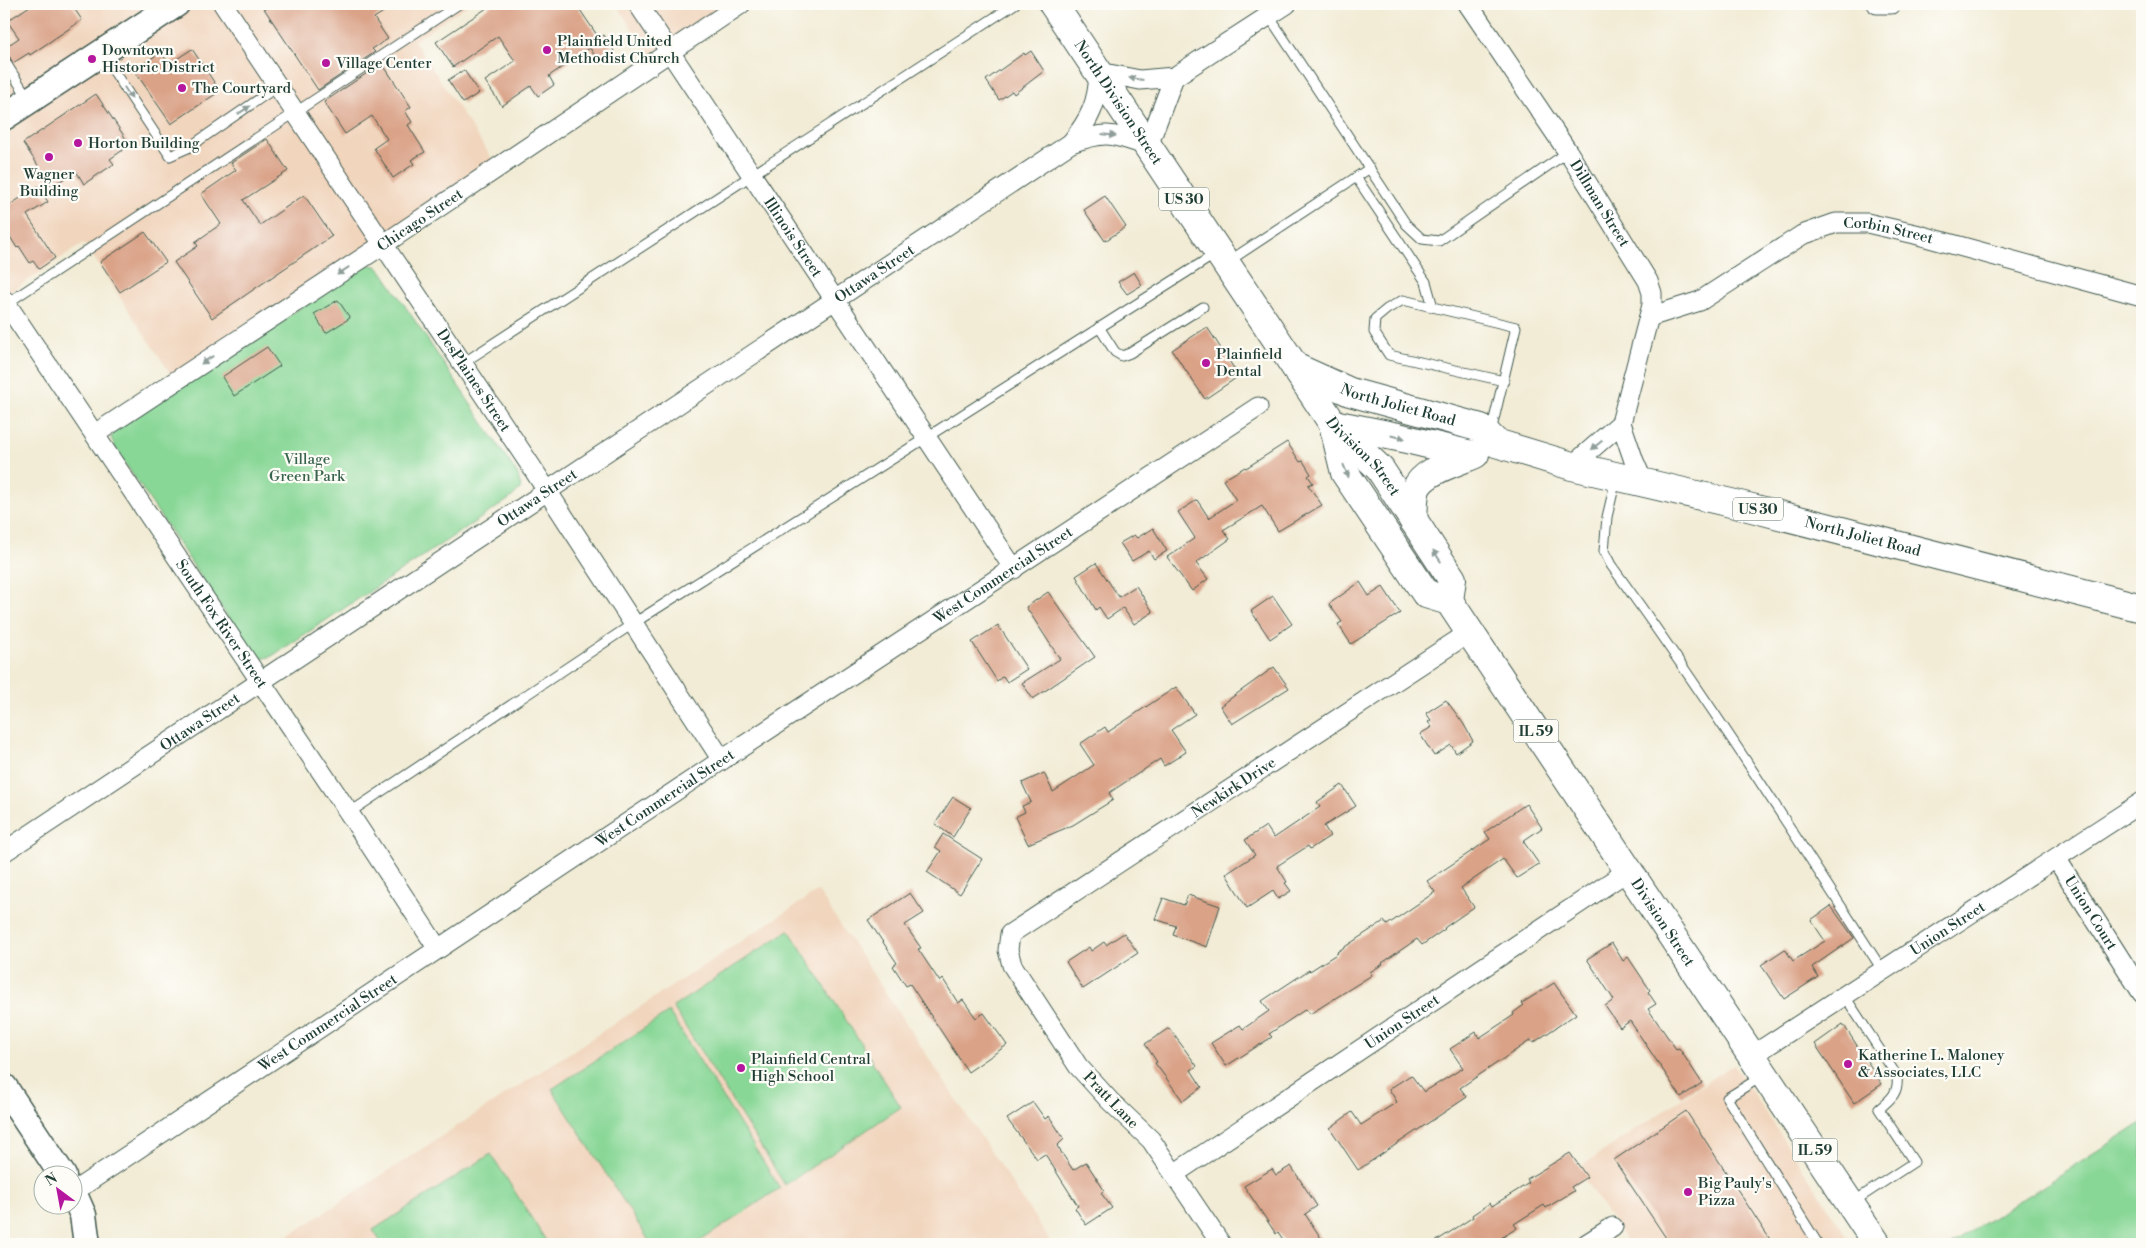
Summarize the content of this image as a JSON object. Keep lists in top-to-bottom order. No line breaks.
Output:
{"streets":{"main road":["North Division Street","US 30","North Joliet Road","Division Street","IL 59"],"street":["Dillman Street","Chicago Street","Corbin Street","Illinois Street","Ottawa Street","DesPlaines Street","West Commercial Street","South Fox River Street","Newkirk Drive","Union Court","Union Street","Pratt Lane"]},"crossings":[["North Division Street","Ottawa Street"],["North Division Street","North Joliet Road"],["North Division Street","Division Street"],["Dillman Street","Corbin Street"],["Chicago Street","Illinois Street"],["Chicago Street","DesPlaines Street"],["Chicago Street","South Fox River Street"],["Illinois Street","Ottawa Street"],["Illinois Street","West Commercial Street"],["Ottawa Street","DesPlaines Street"],["Ottawa Street","South Fox River Street"],["DesPlaines Street","West Commercial Street"],["North Joliet Road","Division Street"],["Division Street","Newkirk Drive"],["Division Street","Union Street"],["West Commercial Street","South Fox River Street"],["Newkirk Drive","Pratt Lane"],["Union Court","Union Street"],["Union Street","Pratt Lane"]],"one_way":["Chicago Street"],"parks":["Village Green Park"],"places":["Plainfield United Methodist Church","Downtown Historic District","Village Center","The Courtyard","Horton Building","Wagner Building","Plainfield Dental","Katherine L. Maloney & Associates, LLC","Plainfield Central High School","Big Pauly's Pizza"],"north":"top left"}
